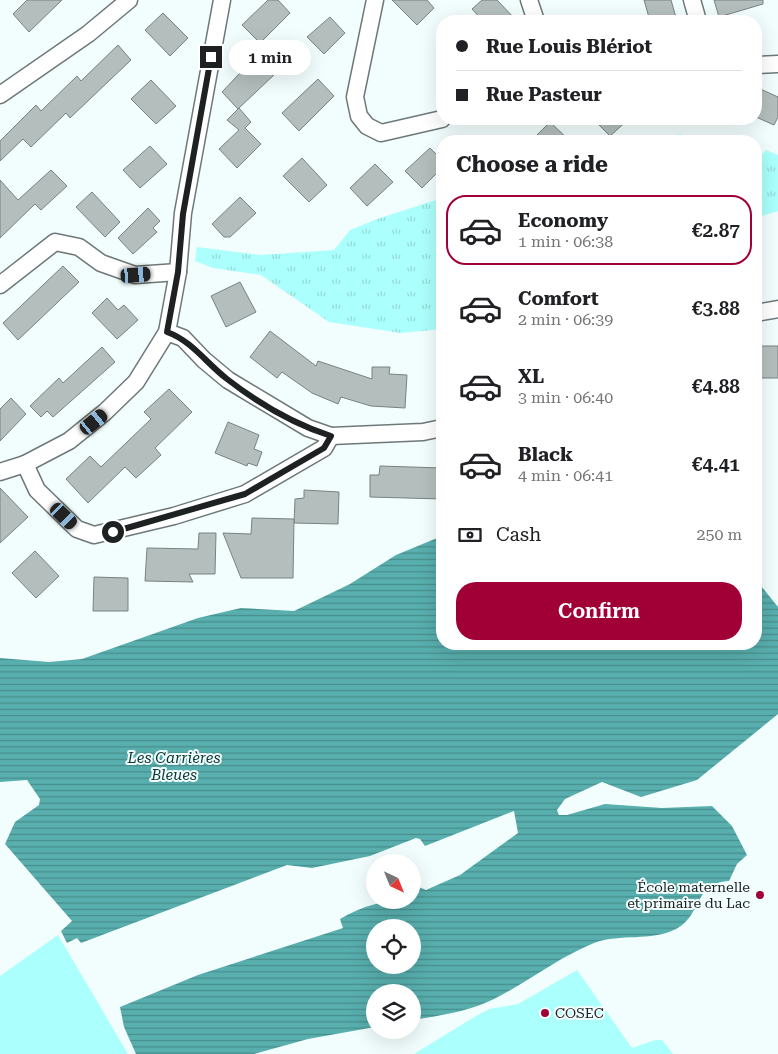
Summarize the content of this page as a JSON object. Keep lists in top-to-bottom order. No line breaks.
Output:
{"water":["Les Carrières Bleues"],"places":["École maternelle et primaire du Lac","COSEC"],"north":"bottom right","page":{"banner":["Rue Louis Blériot","Rue Pasteur"],"bubble":"1 min","heading":"Choose a ride","list":[{"name":"Economy","note":"1 min · 06:38","value":"€2.87"},{"name":"Comfort","note":"2 min · 06:39","value":"€3.88"},{"name":"XL","note":"3 min · 06:40","value":"€4.88"},{"name":"Black","note":"4 min · 06:41","value":"€4.41"}],"pay":["Cash","250 m"],"buttons":"Confirm"}}
